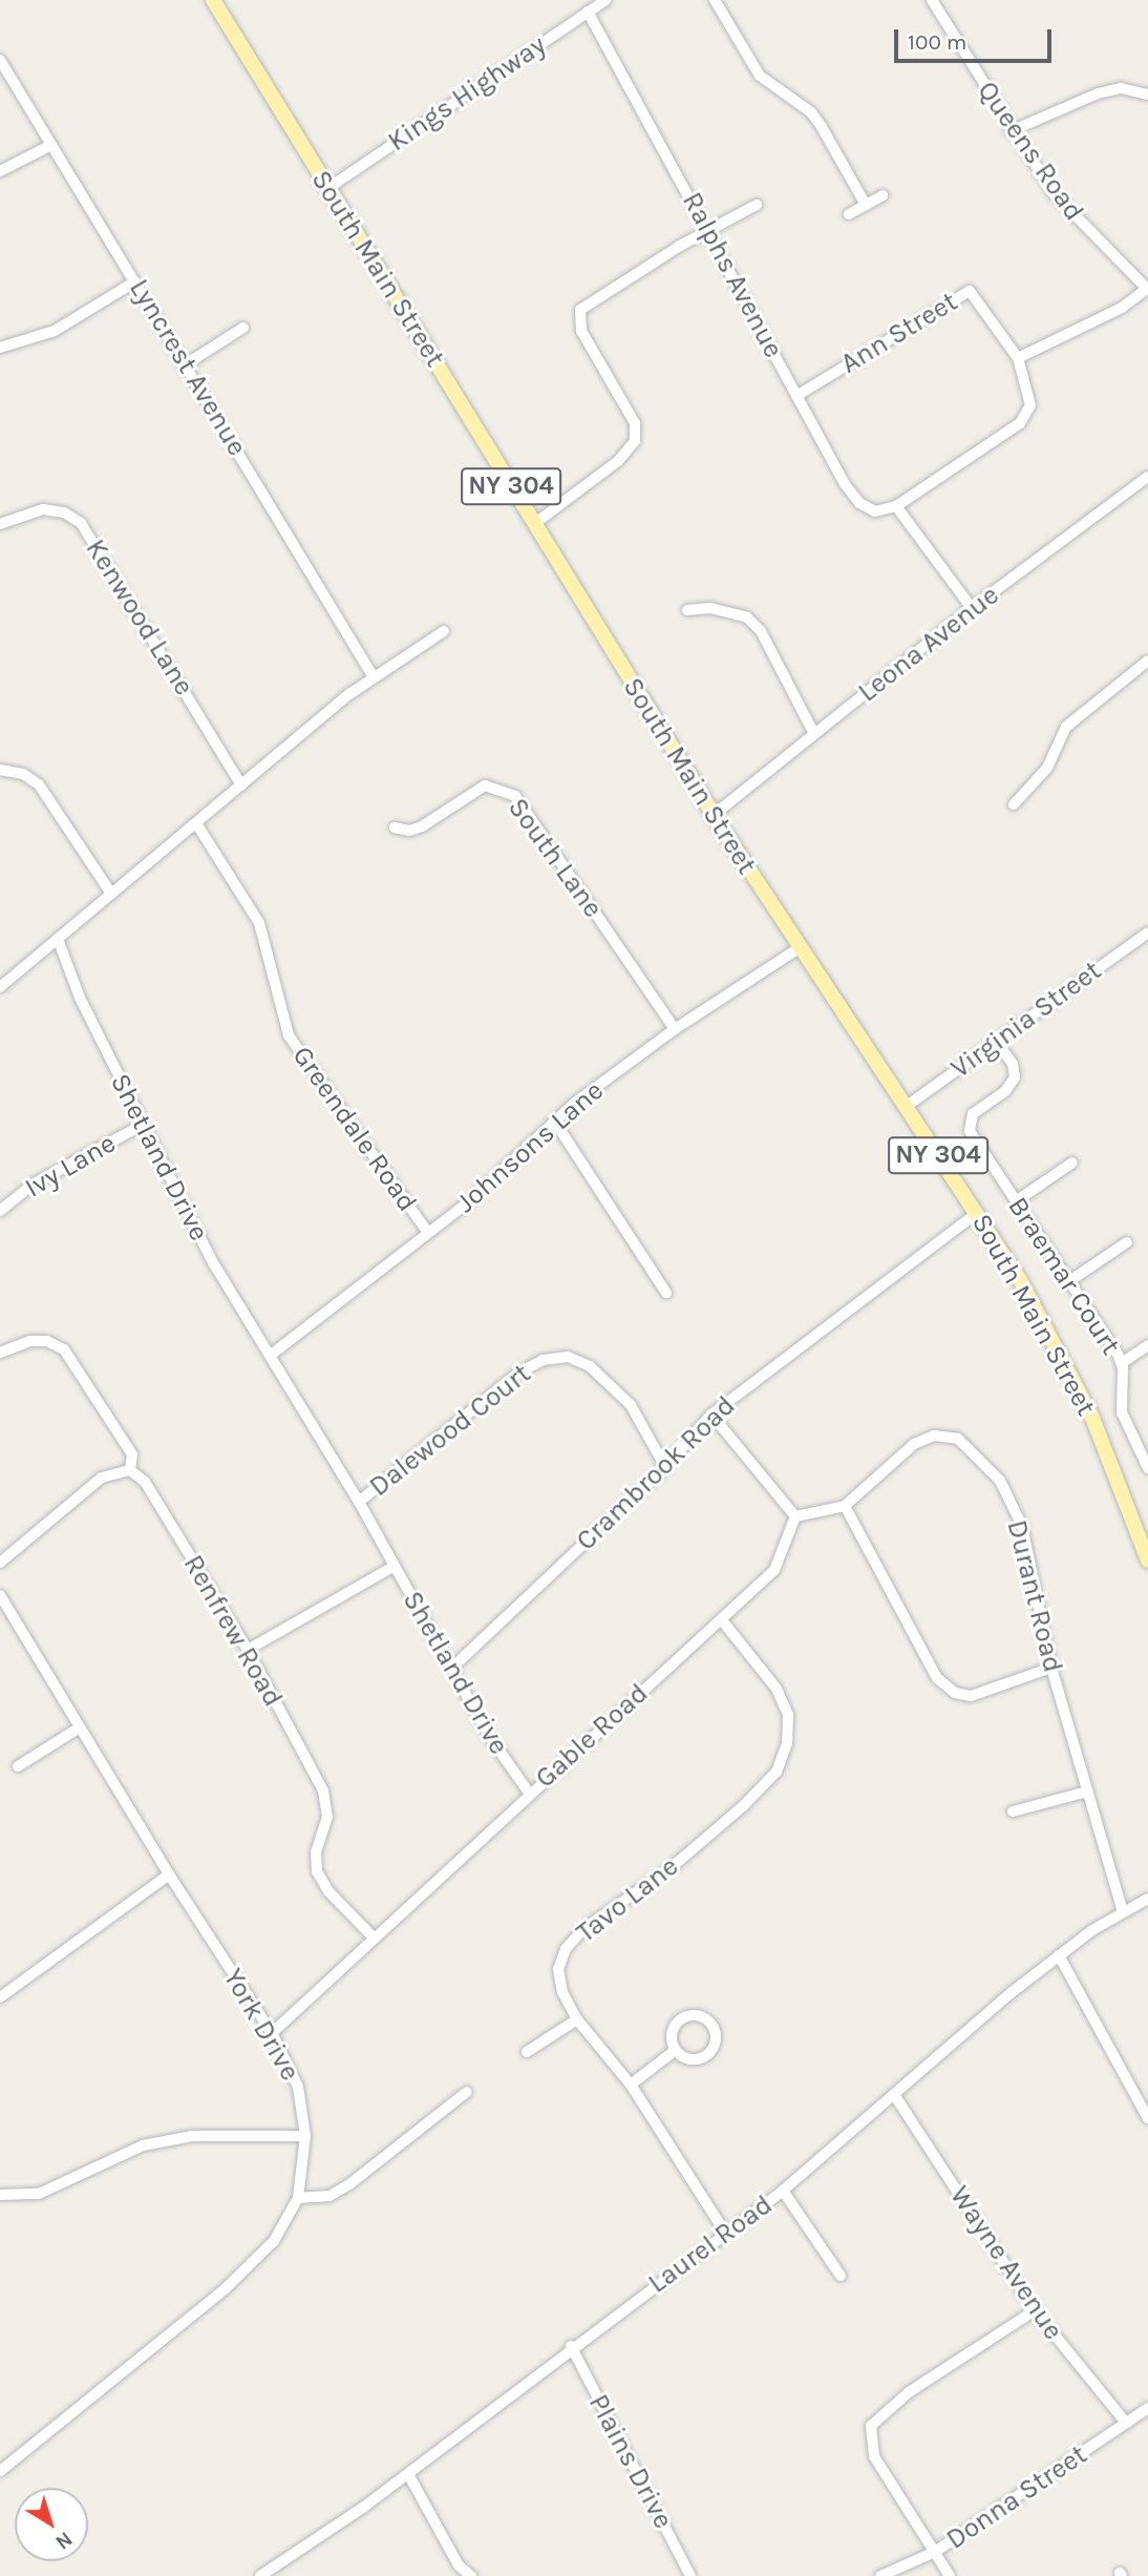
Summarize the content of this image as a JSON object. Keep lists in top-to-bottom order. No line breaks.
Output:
{"streets":{"main road":["South Main Street","NY 304"],"street":["Kings Highway","Queens Road","Ralphs Avenue","Ann Street","Lyncrest Avenue","Kenwood Lane","Leona Avenue","South Lane","Virginia Street","Greendale Road","Johnsons Lane","Shetland Drive","Ivy Lane","Braemar Court","Dalewood Court","Crambrook Road","Durant Road","Renfrew Road","Gable Road","Tavo Lane","York Drive","Laurel Road","Wayne Avenue","Plains Drive","Donna Street"]},"crossings":[["Kings Highway","South Main Street"],["Kings Highway","Ralphs Avenue"],["South Main Street","Leona Avenue"],["South Main Street","Virginia Street"],["South Main Street","Johnsons Lane"],["South Main Street","Crambrook Road"],["Ralphs Avenue","Ann Street"],["South Lane","Johnsons Lane"],["Virginia Street","Braemar Court"],["Greendale Road","Johnsons Lane"],["Johnsons Lane","Shetland Drive"],["Shetland Drive","Ivy Lane"],["Shetland Drive","Dalewood Court"],["Shetland Drive","Crambrook Road"],["Shetland Drive","Gable Road"],["Dalewood Court","Crambrook Road"],["Durant Road","Laurel Road"],["Renfrew Road","Gable Road"],["Gable Road","Tavo Lane"],["Gable Road","York Drive"],["Tavo Lane","Laurel Road"],["Laurel Road","Wayne Avenue"],["Laurel Road","Plains Drive"],["Wayne Avenue","Donna Street"]],"scale_bar":"100 m","north":"bottom right"}
